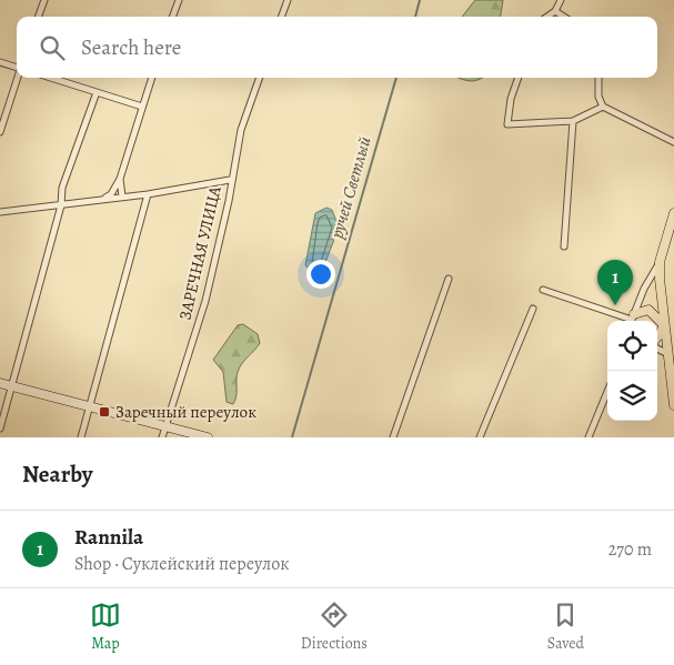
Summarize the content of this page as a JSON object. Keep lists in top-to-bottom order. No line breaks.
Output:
{"streets":{"street":["ЗАРЕЧНАЯ УЛИЦА"]},"water":["ручей Светлый"],"places":{"transit":["Заречный переулок"]},"page":{"search":"Search here","pins":"1","heading":"Nearby","list":[{"mark":"1","name":"Rannila","note":"Shop · Суклейский переулок","value":"270 m"}],"nav":["Map","Directions","Saved"]}}
